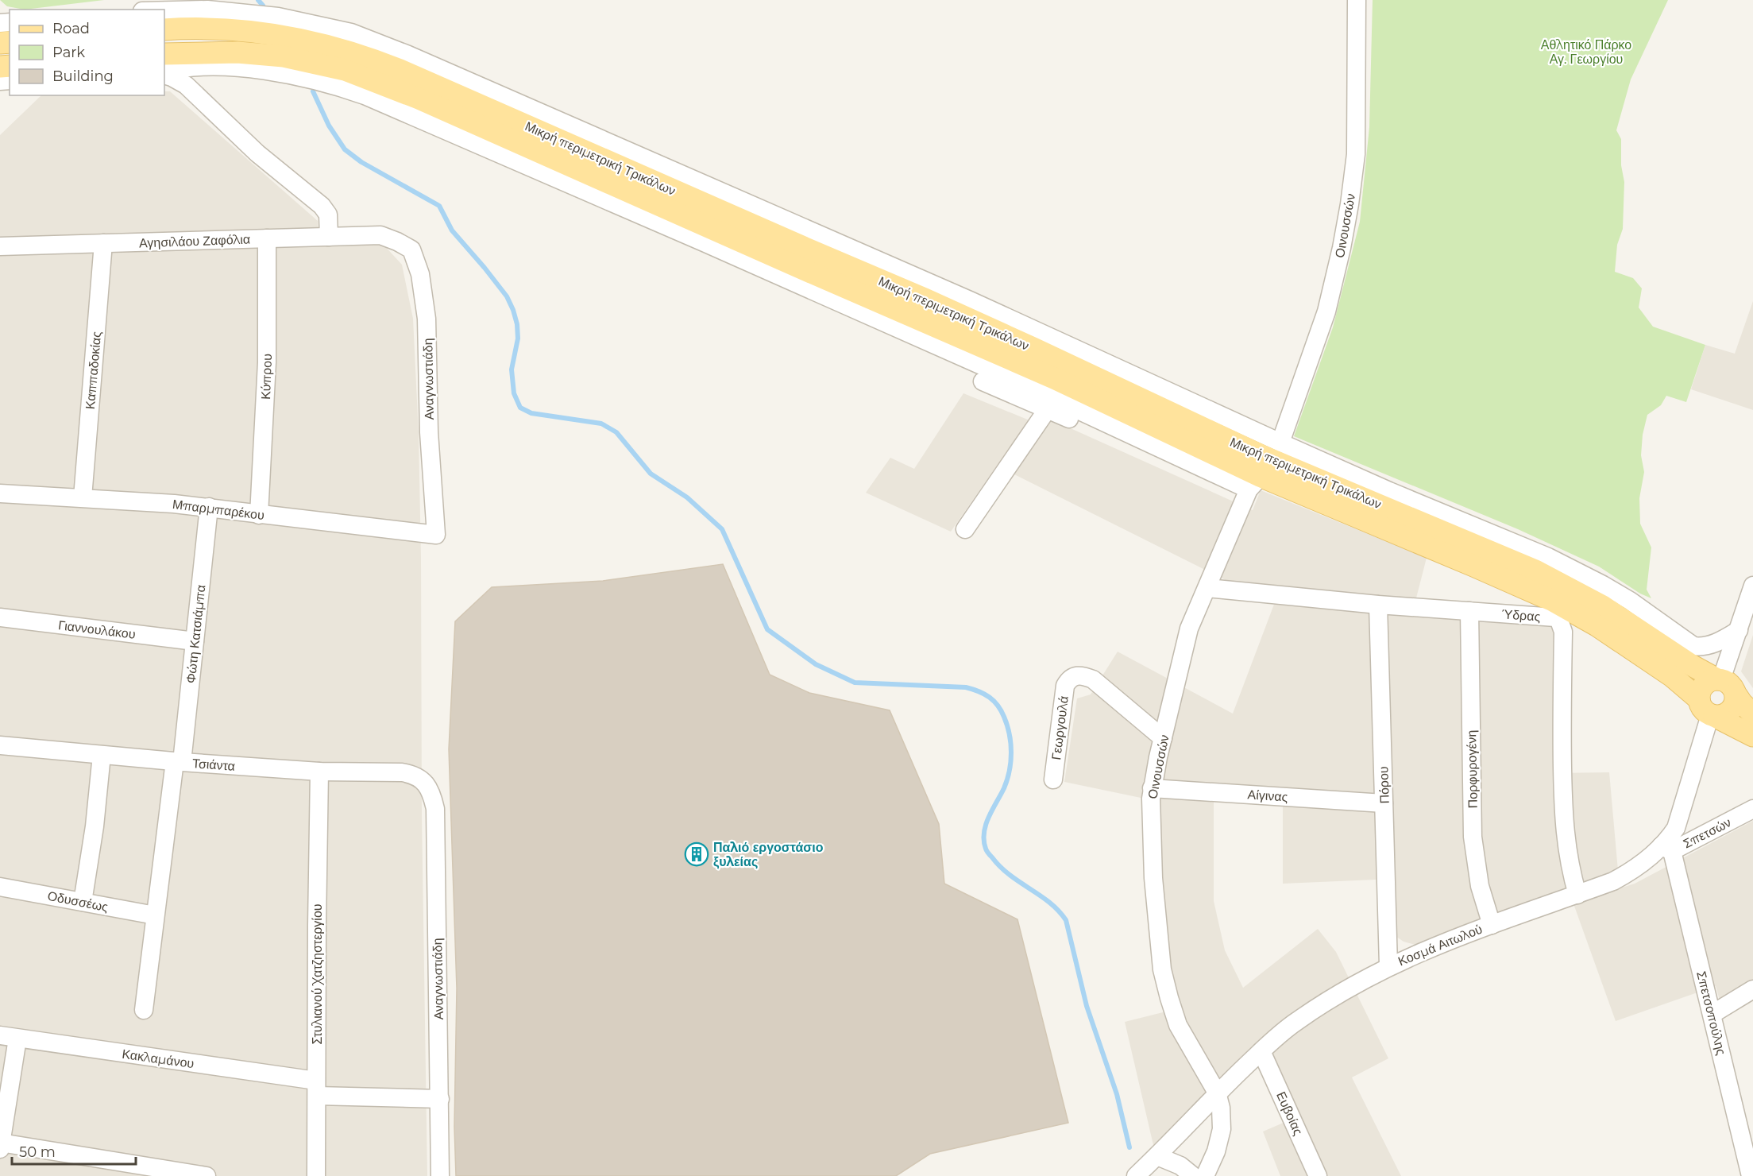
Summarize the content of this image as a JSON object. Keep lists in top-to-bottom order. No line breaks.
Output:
{"streets":{"main road":["Μικρή περιμετρική Τρικάλων"],"street":["Οινουσσών","Αγησιλάου Ζαφόλια","Καππαδοκίας","Κύπρου","Αναγνωστιάδη","Μπαρμπαρέκου","Ύδρας","Γιαννουλάκου","Φώτη Κατσιάμπα","Γεωργουλά","Τσιάντα","Πορφυρογένη","Πόρου","Αίγινας","Σπετσών","Οδυσσέως","Κοσμά Αιτωλού","Στυλιανού Χατζηστεργίου","Σπετσοπούλης","Κακλαμάνου","Ευβοίας"]},"crossings":[["Μικρή περιμετρική Τρικάλων","Οινουσσών"],["Μικρή περιμετρική Τρικάλων","Κοσμά Αιτωλού"],["Οινουσσών","Ύδρας"],["Οινουσσών","Γεωργουλά"],["Οινουσσών","Αίγινας"],["Οινουσσών","Κοσμά Αιτωλού"],["Αγησιλάου Ζαφόλια","Καππαδοκίας"],["Αγησιλάου Ζαφόλια","Κύπρου"],["Αγησιλάου Ζαφόλια","Αναγνωστιάδη"],["Καππαδοκίας","Μπαρμπαρέκου"],["Κύπρου","Μπαρμπαρέκου"],["Αναγνωστιάδη","Μπαρμπαρέκου"],["Αναγνωστιάδη","Τσιάντα"],["Αναγνωστιάδη","Κακλαμάνου"],["Μπαρμπαρέκου","Φώτη Κατσιάμπα"],["Ύδρας","Πορφυρογένη"],["Ύδρας","Πόρου"],["Ύδρας","Κοσμά Αιτωλού"],["Γιαννουλάκου","Φώτη Κατσιάμπα"],["Φώτη Κατσιάμπα","Τσιάντα"],["Φώτη Κατσιάμπα","Οδυσσέως"],["Τσιάντα","Στυλιανού Χατζηστεργίου"],["Πορφυρογένη","Κοσμά Αιτωλού"],["Πόρου","Αίγινας"],["Πόρου","Κοσμά Αιτωλού"],["Σπετσών","Κοσμά Αιτωλού"],["Σπετσών","Σπετσοπούλης"],["Κοσμά Αιτωλού","Σπετσοπούλης"],["Κοσμά Αιτωλού","Ευβοίας"],["Στυλιανού Χατζηστεργίου","Κακλαμάνου"]],"parks":["Αθλητικό Πάρκο Αγ. Γεωργίου"],"places":{"building":["Παλιό εργοστάσιο ξυλείας"]},"legend":["Road","Park","Building"],"scale_bar":"50 m"}
